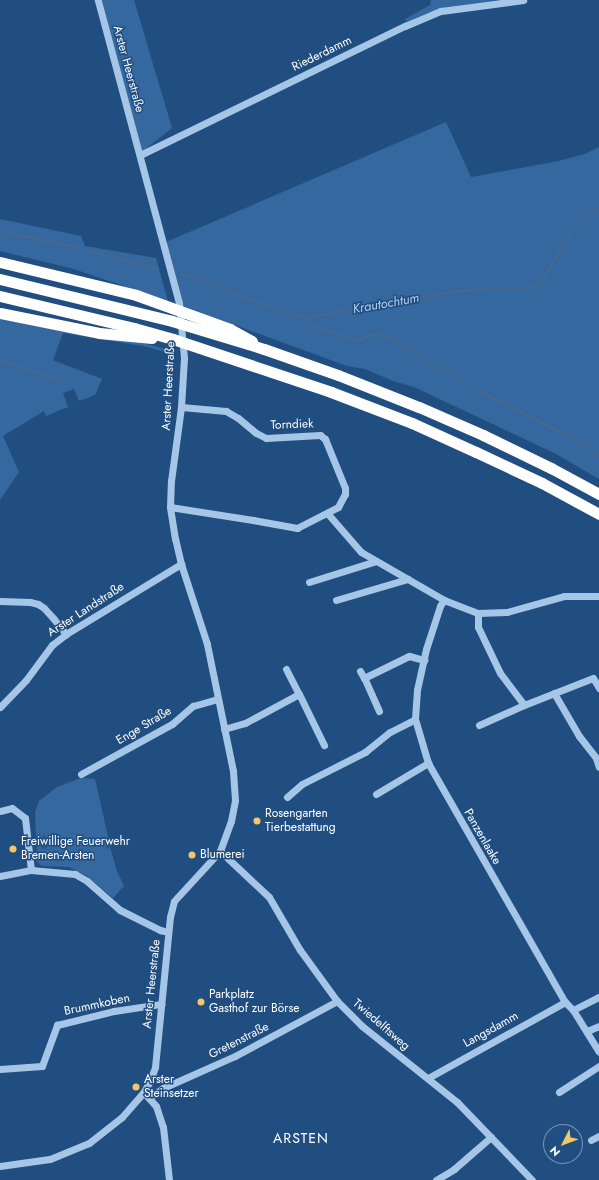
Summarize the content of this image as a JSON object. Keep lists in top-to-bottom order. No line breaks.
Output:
{"streets":{"street":["Riederdamm","Arster Heerstraße","Torndiek","Arster Landstraße","Enge Straße","Panzenlaake","Brummkoben","Twiedelftsweg","Langsdamm","Gretenstraße"]},"crossings":[["Riederdamm","Arster Heerstraße"],["Arster Heerstraße","Torndiek"],["Arster Heerstraße","Arster Landstraße"],["Arster Heerstraße","Enge Straße"],["Arster Heerstraße","Brummkoben"],["Arster Heerstraße","Twiedelftsweg"],["Arster Heerstraße","Gretenstraße"],["Panzenlaake","Langsdamm"],["Twiedelftsweg","Langsdamm"],["Twiedelftsweg","Gretenstraße"]],"districts":["ARSTEN"],"water":["Krautochtum"],"places":["Rosengarten Tierbestattung","Freiwillige Feuerwehr Bremen-Arsten","Blumerei","Parkplatz Gasthof zur Börse","Arster Steinsetzer"],"north":"bottom left"}
